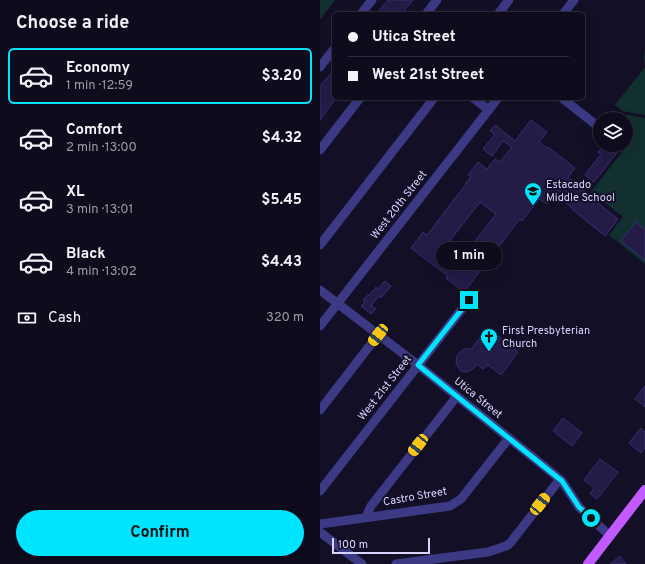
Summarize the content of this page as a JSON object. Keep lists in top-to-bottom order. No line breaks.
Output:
{"streets":{"street":["West 20th Street","West 21st Street","Utica Street","Castro Street"]},"crossings":[["West 20th Street","Utica Street"],["West 21st Street","Utica Street"],["Utica Street","Castro Street"]],"places":{"school or university":["Estacado Middle School"],"church":["First Presbyterian Church"]},"scale_bar":"100 m","page":{"heading":"Choose a ride","banner":["Utica Street","West 21st Street"],"list":[{"name":"Economy","note":"1 min · 12:59","value":"$3.20"},{"name":"Comfort","note":"2 min · 13:00","value":"$4.32"},{"name":"XL","note":"3 min · 13:01","value":"$5.45"},{"name":"Black","note":"4 min · 13:02","value":"$4.43"}],"bubble":"1 min","pay":["Cash","320 m"],"buttons":"Confirm","scale":"100 m"}}
